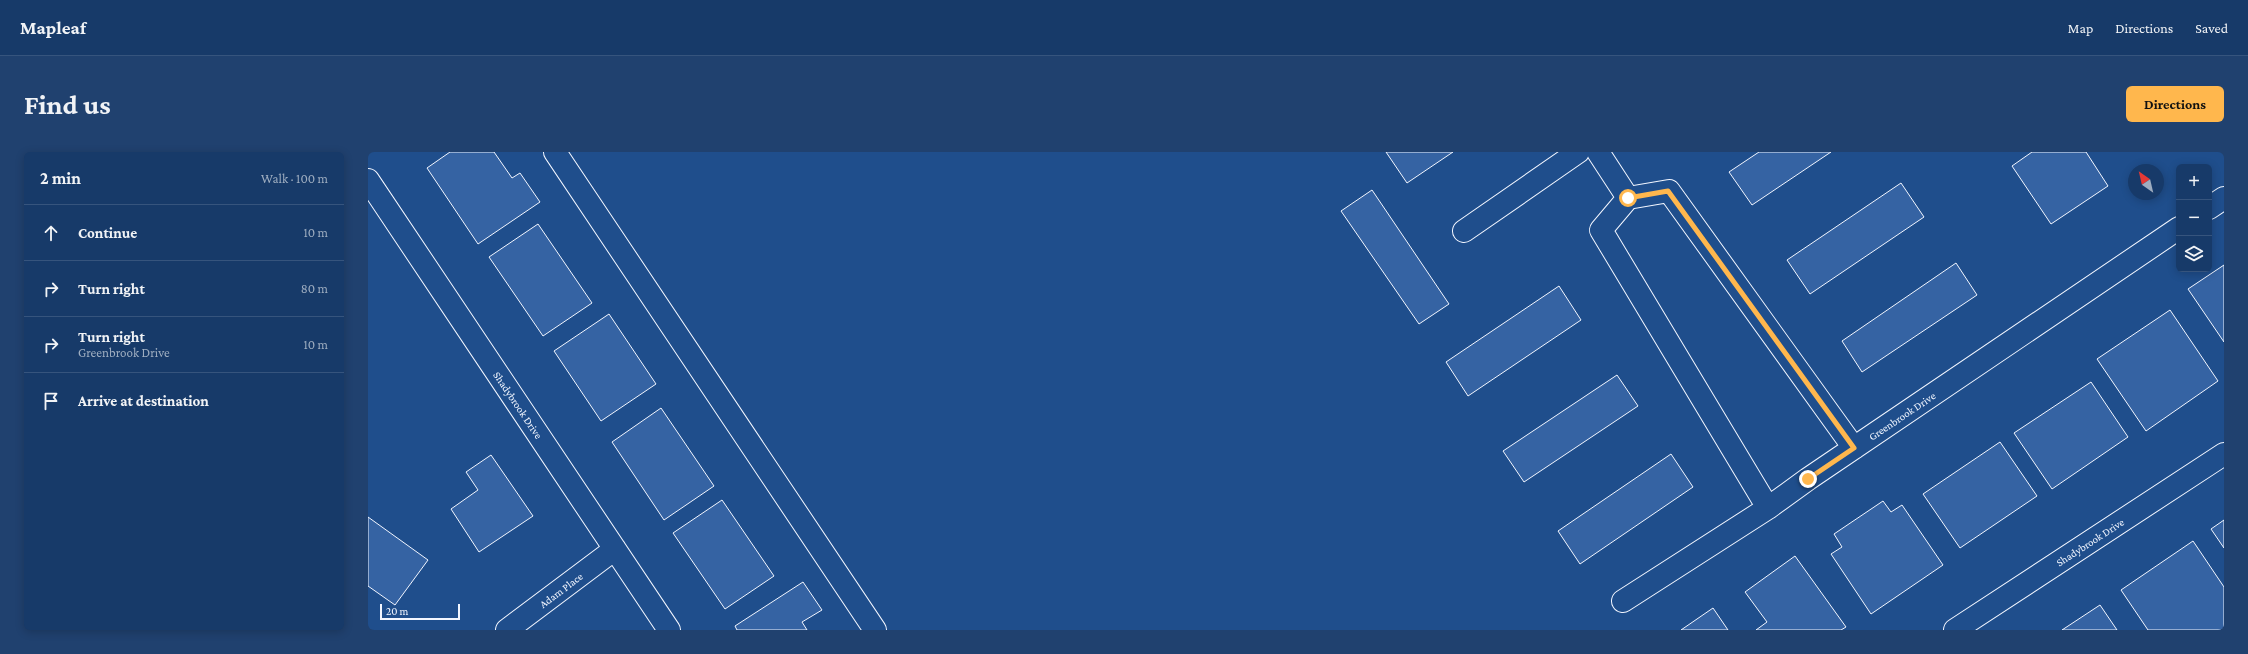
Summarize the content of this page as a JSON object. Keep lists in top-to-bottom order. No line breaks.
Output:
{"streets":{"street":["Shadybrook Drive","Greenbrook Drive","Adam Place"]},"crossings":[["Shadybrook Drive","Adam Place"]],"scale_bar":"20 m","north":"top left","page":{"header":"Mapleaf","nav":["Map","Directions","Saved"],"buttons":"Directions","title":"Find us","heading":["2 min","Walk · 100 m"],"map_buttons":["+","−"],"list":[["Continue","10 m"],["Turn right","80 m"],["Turn right","Greenbrook Drive","10 m"],"Arrive at destination"],"scale":"20 m"}}
